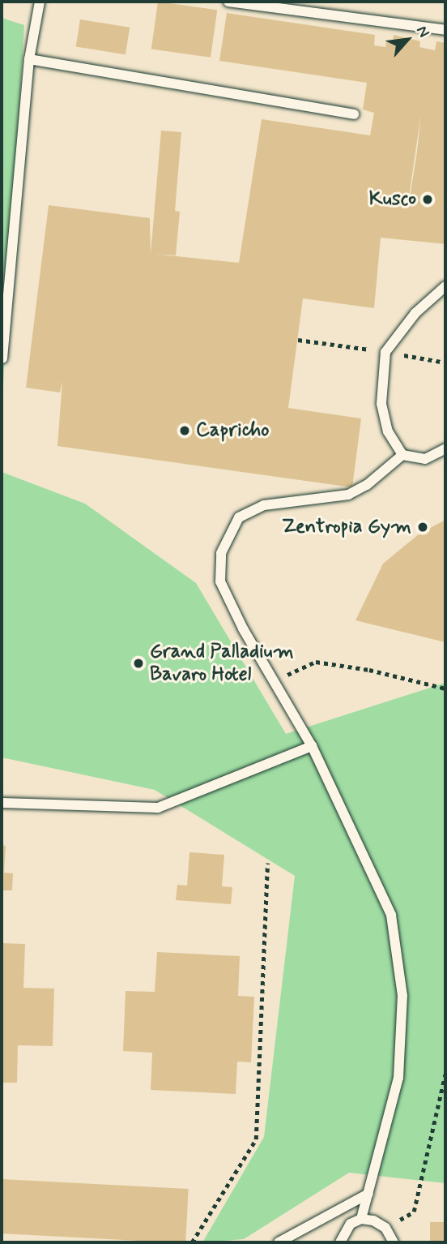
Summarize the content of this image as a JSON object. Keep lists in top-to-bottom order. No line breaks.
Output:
{"places":["Kusco","Capricho","Zentropia Gym","Grand Palladium Bavaro Hotel"],"north":"top right"}
